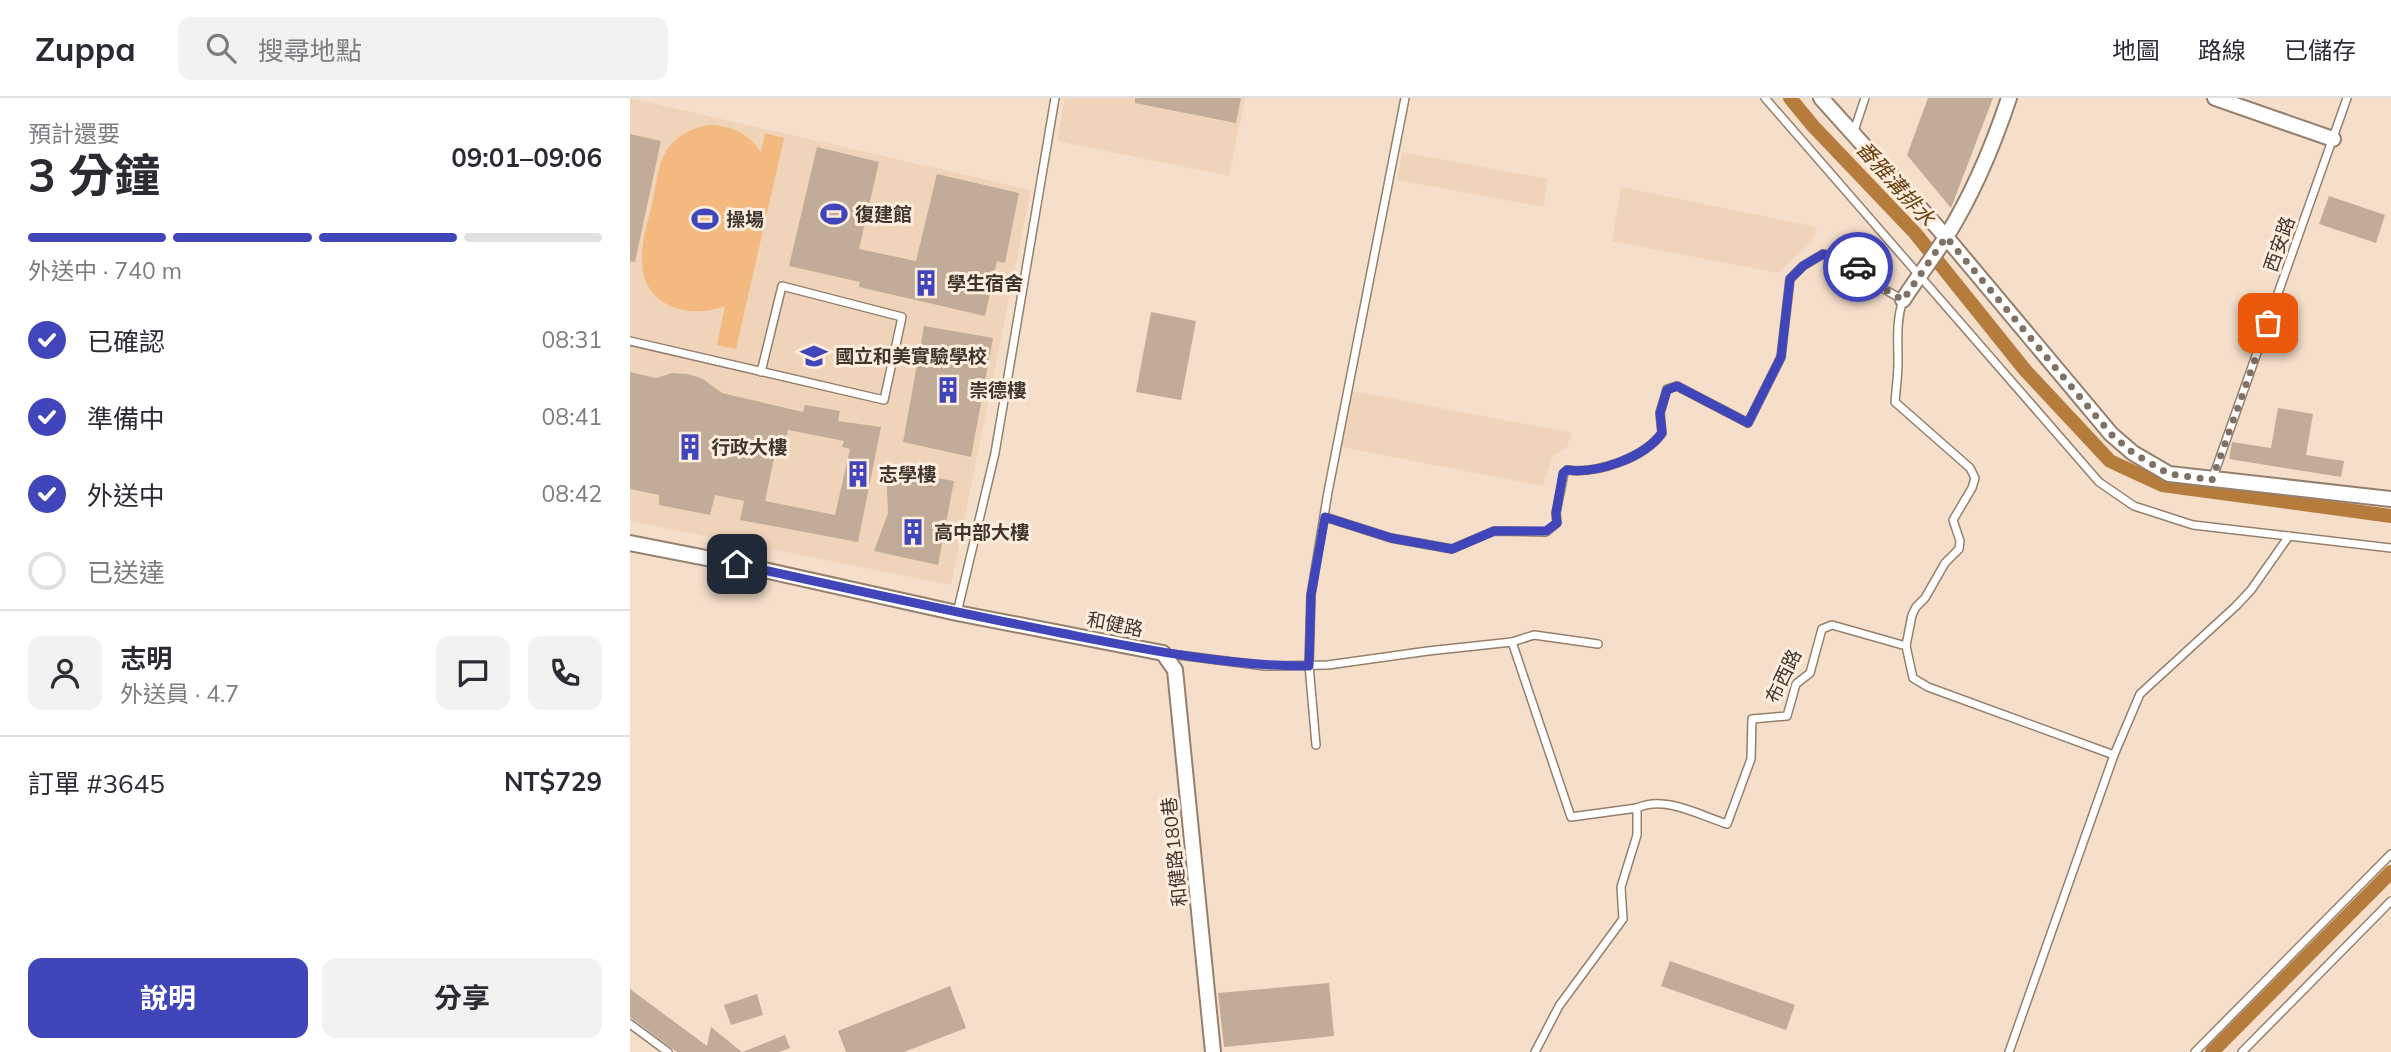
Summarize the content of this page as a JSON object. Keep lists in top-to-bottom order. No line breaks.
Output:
{"streets":{"street":["和健路","和健路180巷"],"lane":["西安路","布西路"]},"crossings":[["和健路","布西路"],["和健路","和健路180巷"]],"water":["番雅溝排水"],"places":{"sports":["復建館","操場"],"building":["學生宿舍","崇德樓","行政大樓","志學樓","高中部大樓"],"school or university":["國立和美實驗學校"]},"page":{"header":"Zuppa","search":"搜尋地點","nav":["地圖","路線","已儲存"],"heading":["3 分鐘","預計還要","09:01–09:06"],"panel":["志明","外送員 · 4.7","訂單 #3645","NT$729"],"bar":"外送中 · 740 m","list":[["已確認","08:31"],["準備中","08:41"],["外送中","08:42"],"已送達"],"buttons":["說明","分享"]}}
